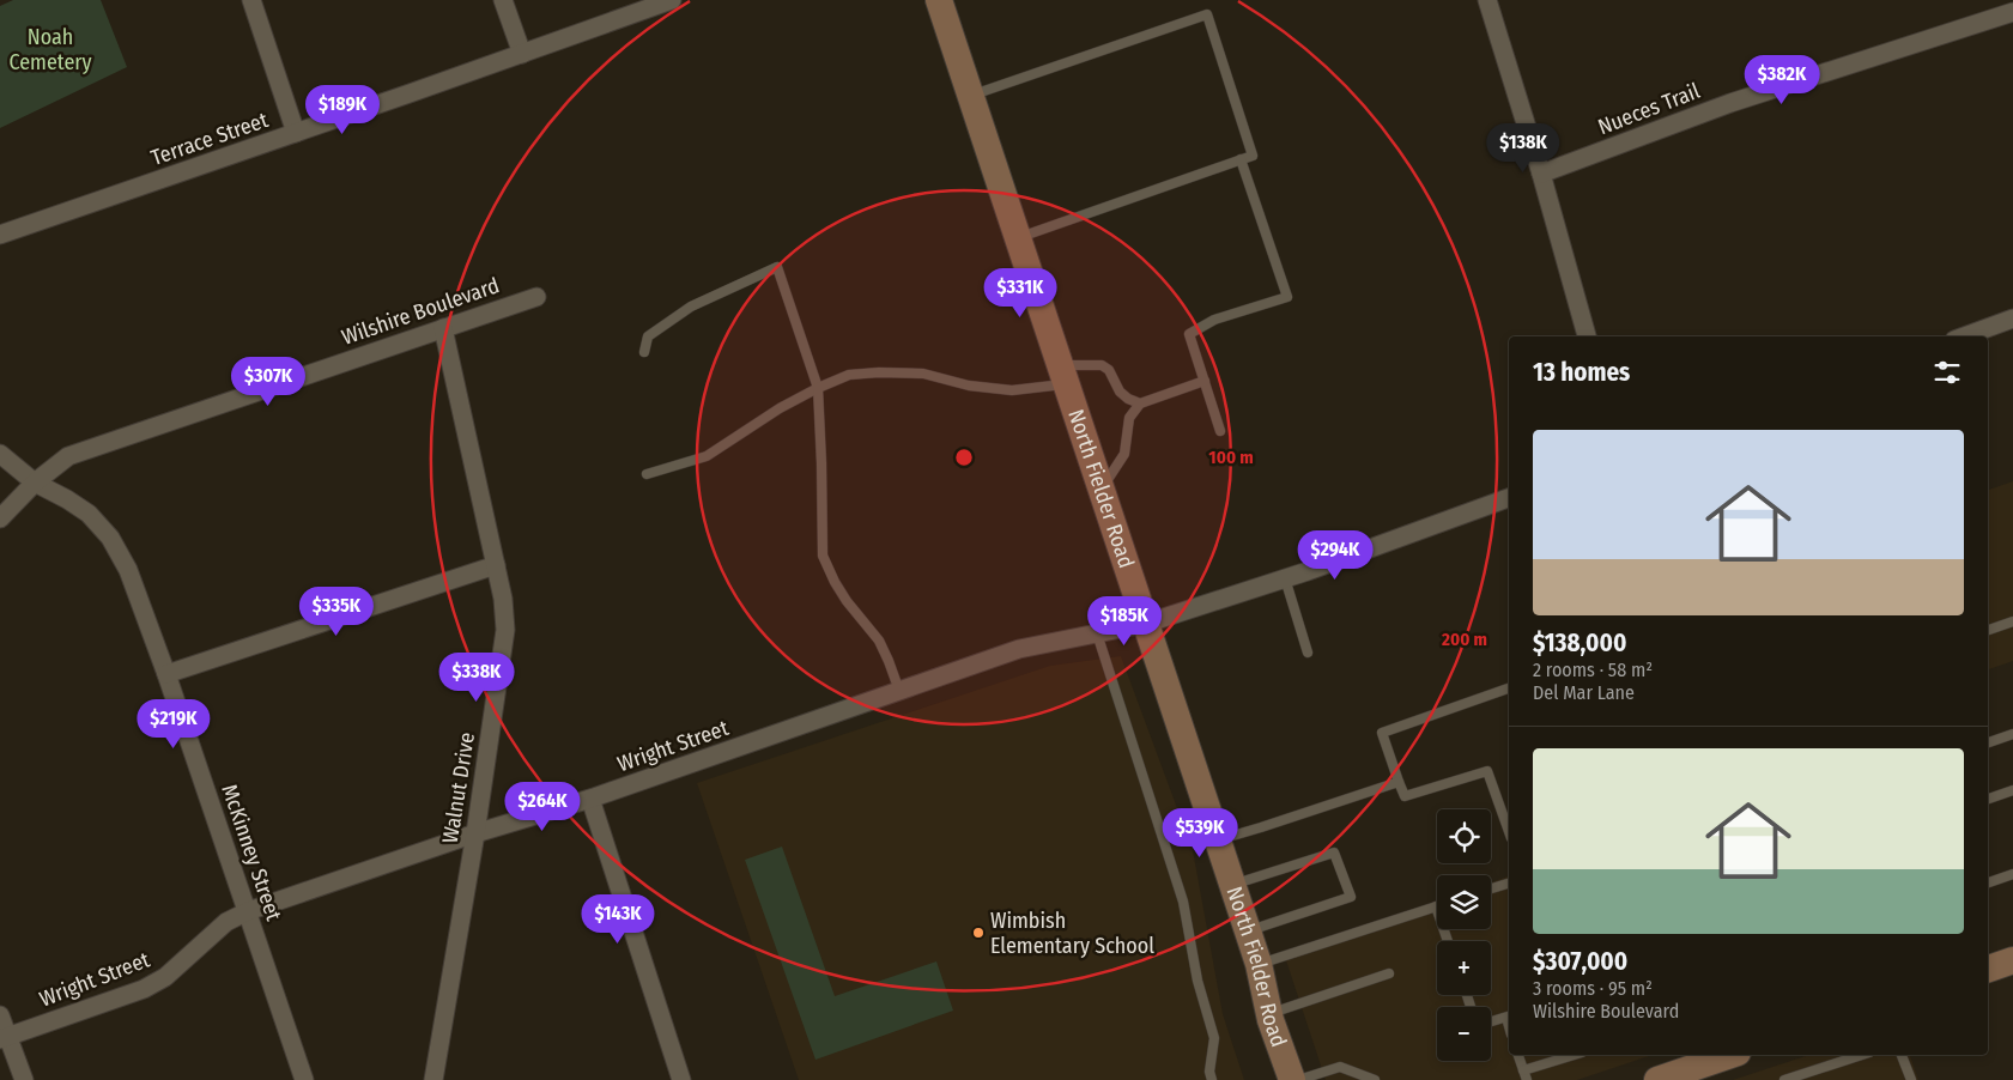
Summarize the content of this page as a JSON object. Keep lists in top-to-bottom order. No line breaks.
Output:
{"streets":{"main road":["North Fielder Road"],"street":["Nueces Trail","Terrace Street","Wilshire Boulevard","Wright Street","Walnut Drive","McKinney Street"]},"crossings":[["Wilshire Boulevard","Walnut Drive"],["Wilshire Boulevard","McKinney Street"],["North Fielder Road","Wright Street"],["Wright Street","Walnut Drive"],["Wright Street","McKinney Street"]],"parks":["Noah Cemetery"],"places":["Wimbish Elementary School"],"page":{"price":["$382K","$189K","$138K","$331K","$307K","$294K","$335K","$185K","$338K","$219K","$264K","$539K","$143K"],"heading":"13 homes","list":[{"name":"$138,000","note":"2 rooms · 58 m² · Del Mar Lane"},{"name":"$307,000","note":"3 rooms · 95 m² · Wilshire Boulevard"}],"map_buttons":["+","−"]},"rings":["100 m","200 m"]}
